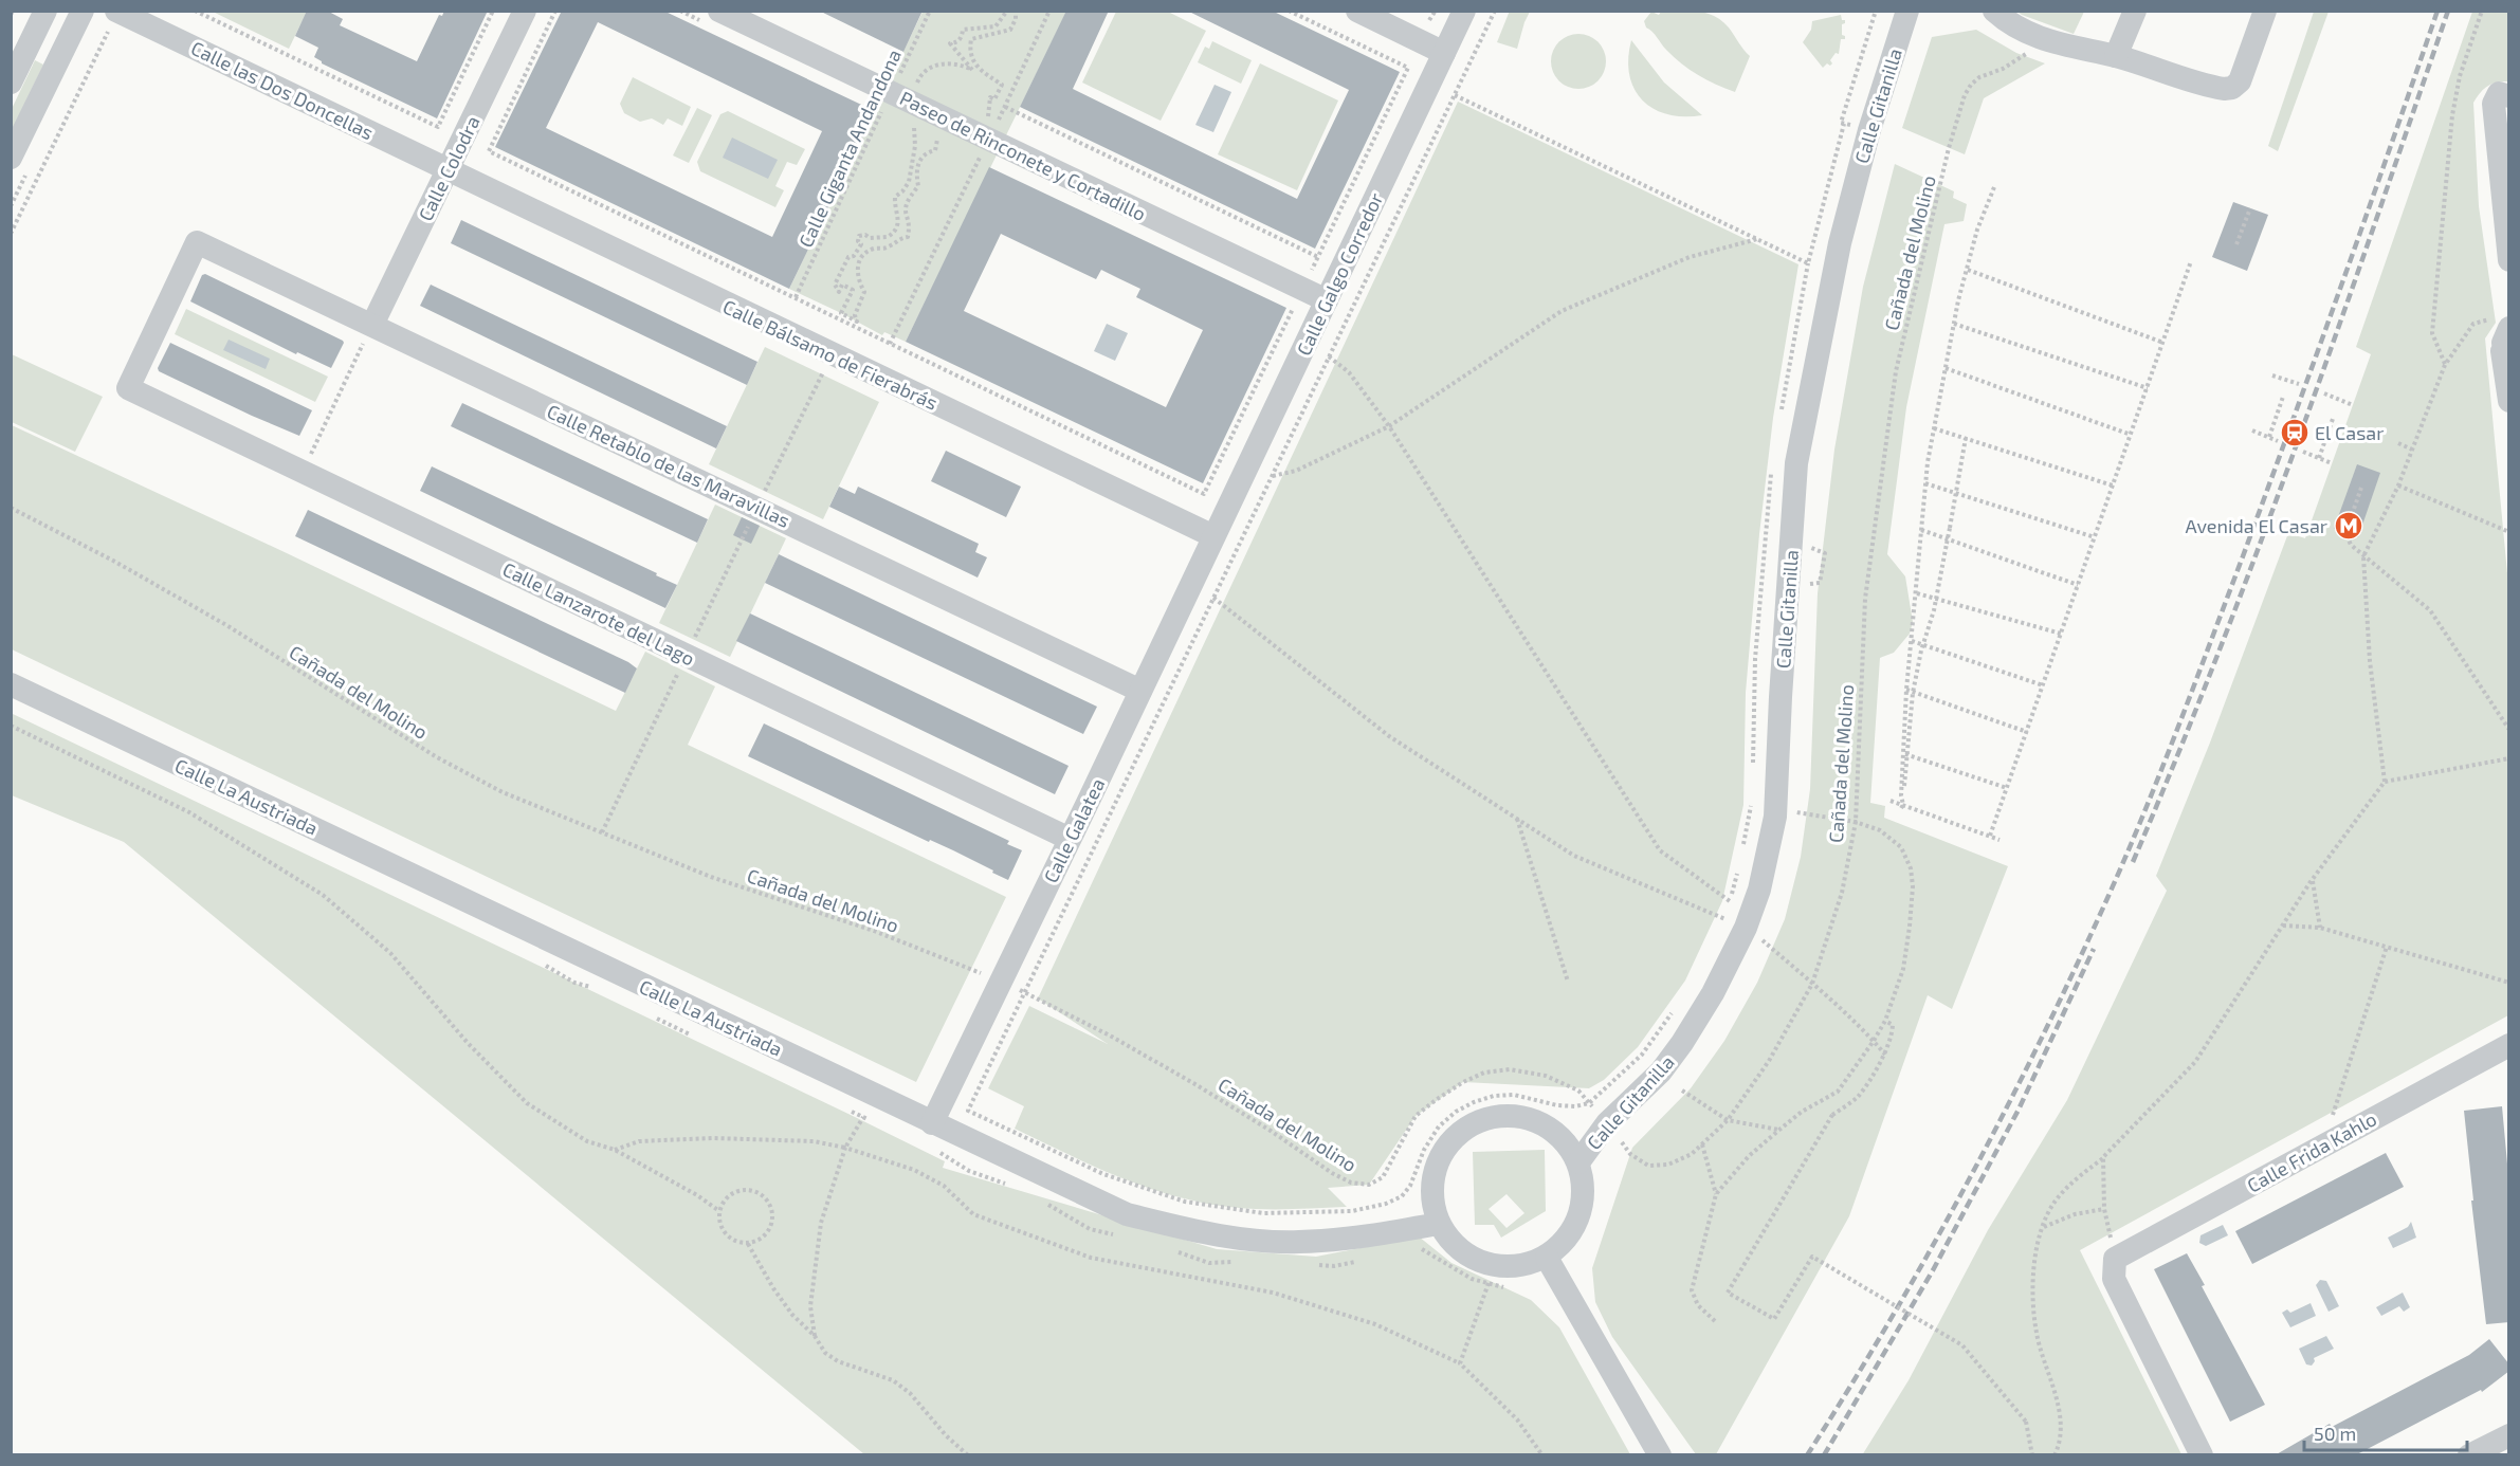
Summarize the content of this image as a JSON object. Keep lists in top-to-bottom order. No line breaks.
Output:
{"streets":{"street":["Calle las Dos Doncellas","Calle Gitanilla","Paseo de Rinconete y Cortadillo","Calle Colodra","Calle Galgo Corredor","Calle Bálsamo de Fierabrás","Calle Retablo de las Maravillas","Calle Lanzarote del Lago","Calle La Austriada","Calle Galatea","Calle Frida Kahlo"],"path":["Calle Giganta Andandona","Cañada del Molino"]},"crossings":[["Calle las Dos Doncellas","Calle Colodra"],["Calle las Dos Doncellas","Calle Bálsamo de Fierabrás"],["Calle Gitanilla","Cañada del Molino"],["Calle Gitanilla","Calle La Austriada"],["Calle Giganta Andandona","Paseo de Rinconete y Cortadillo"],["Paseo de Rinconete y Cortadillo","Calle Galgo Corredor"],["Calle Colodra","Calle Bálsamo de Fierabrás"],["Calle Colodra","Calle Retablo de las Maravillas"],["Cañada del Molino","Calle Galatea"],["Calle Galgo Corredor","Calle Bálsamo de Fierabrás"],["Calle Galgo Corredor","Calle Galatea"],["Calle Bálsamo de Fierabrás","Calle Galatea"],["Calle Retablo de las Maravillas","Calle Lanzarote del Lago"],["Calle Retablo de las Maravillas","Calle Galatea"],["Calle Lanzarote del Lago","Calle Galatea"],["Calle La Austriada","Calle Galatea"]],"places":{"station":["El Casar"],"metro station":["Avenida El Casar"]},"scale_bar":"50 m"}
